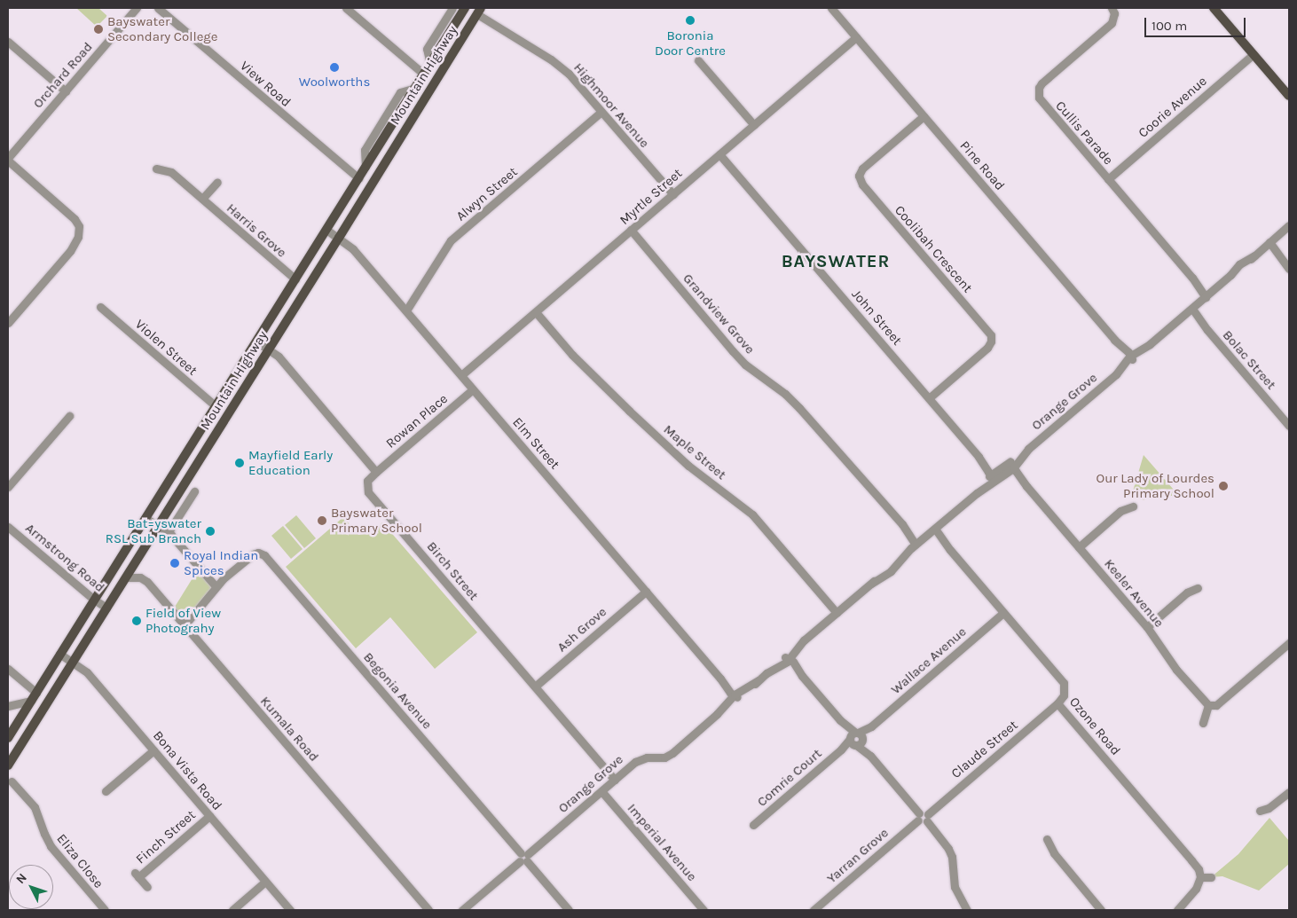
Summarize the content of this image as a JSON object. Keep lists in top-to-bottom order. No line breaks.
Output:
{"streets":{"main road":["Mountain Highway"],"street":["Orchard Road","View Road","Highmoor Avenue","Coorie Avenue","Cullis Parade","Pine Road","Alwyn Street","Myrtle Street","Harris Grove","Coolibah Crescent","Grandview Grove","John Street","Violen Street","Bolac Street","Orange Grove","Rowan Place","Elm Street","Maple Street","Armstrong Road","Birch Street","Keeler Avenue","Ash Grove","Wallace Avenue","Begonia Avenue","Ozone Road","Kumala Road","Claude Street","Bona Vista Road","Comrie Court","Finch Street","Imperial Avenue","Yarran Grove","Eliza Close"]},"crossings":[["Mountain Highway","View Road"],["Mountain Highway","Highmoor Avenue"],["Mountain Highway","Harris Grove"],["Mountain Highway","Violen Street"],["Mountain Highway","Elm Street"],["Mountain Highway","Armstrong Road"],["Mountain Highway","Kumala Road"],["Mountain Highway","Bona Vista Road"],["Highmoor Avenue","Alwyn Street"],["Highmoor Avenue","Myrtle Street"],["Coorie Avenue","Cullis Parade"],["Cullis Parade","Orange Grove"],["Pine Road","Myrtle Street"],["Pine Road","Coolibah Crescent"],["Pine Road","Orange Grove"],["Alwyn Street","Elm Street"],["Myrtle Street","Grandview Grove"],["Myrtle Street","John Street"],["Myrtle Street","Elm Street"],["Myrtle Street","Maple Street"],["Coolibah Crescent","John Street"],["Grandview Grove","Orange Grove"],["John Street","Orange Grove"],["Bolac Street","Orange Grove"],["Orange Grove","Elm Street"],["Orange Grove","Maple Street"],["Orange Grove","Birch Street"],["Orange Grove","Keeler Avenue"],["Orange Grove","Begonia Avenue"],["Orange Grove","Ozone Road"],["Orange Grove","Imperial Avenue"],["Rowan Place","Elm Street"],["Rowan Place","Birch Street"],["Elm Street","Ash Grove"],["Birch Street","Ash Grove"],["Wallace Avenue","Ozone Road"],["Wallace Avenue","Comrie Court"],["Ozone Road","Claude Street"],["Claude Street","Yarran Grove"],["Bona Vista Road","Finch Street"]],"districts":["BAYSWATER"],"places":["Boronia Door Centre","Bayswater Secondary College","Woolworths","Mayfield Early Education","Our Lady of Lourdes Primary School","Bayswater Primary School","Bat=yswater RSL Sub Branch","Royal Indian Spices","Field of View Photograhy"],"scale_bar":"100 m","north":"top left"}
